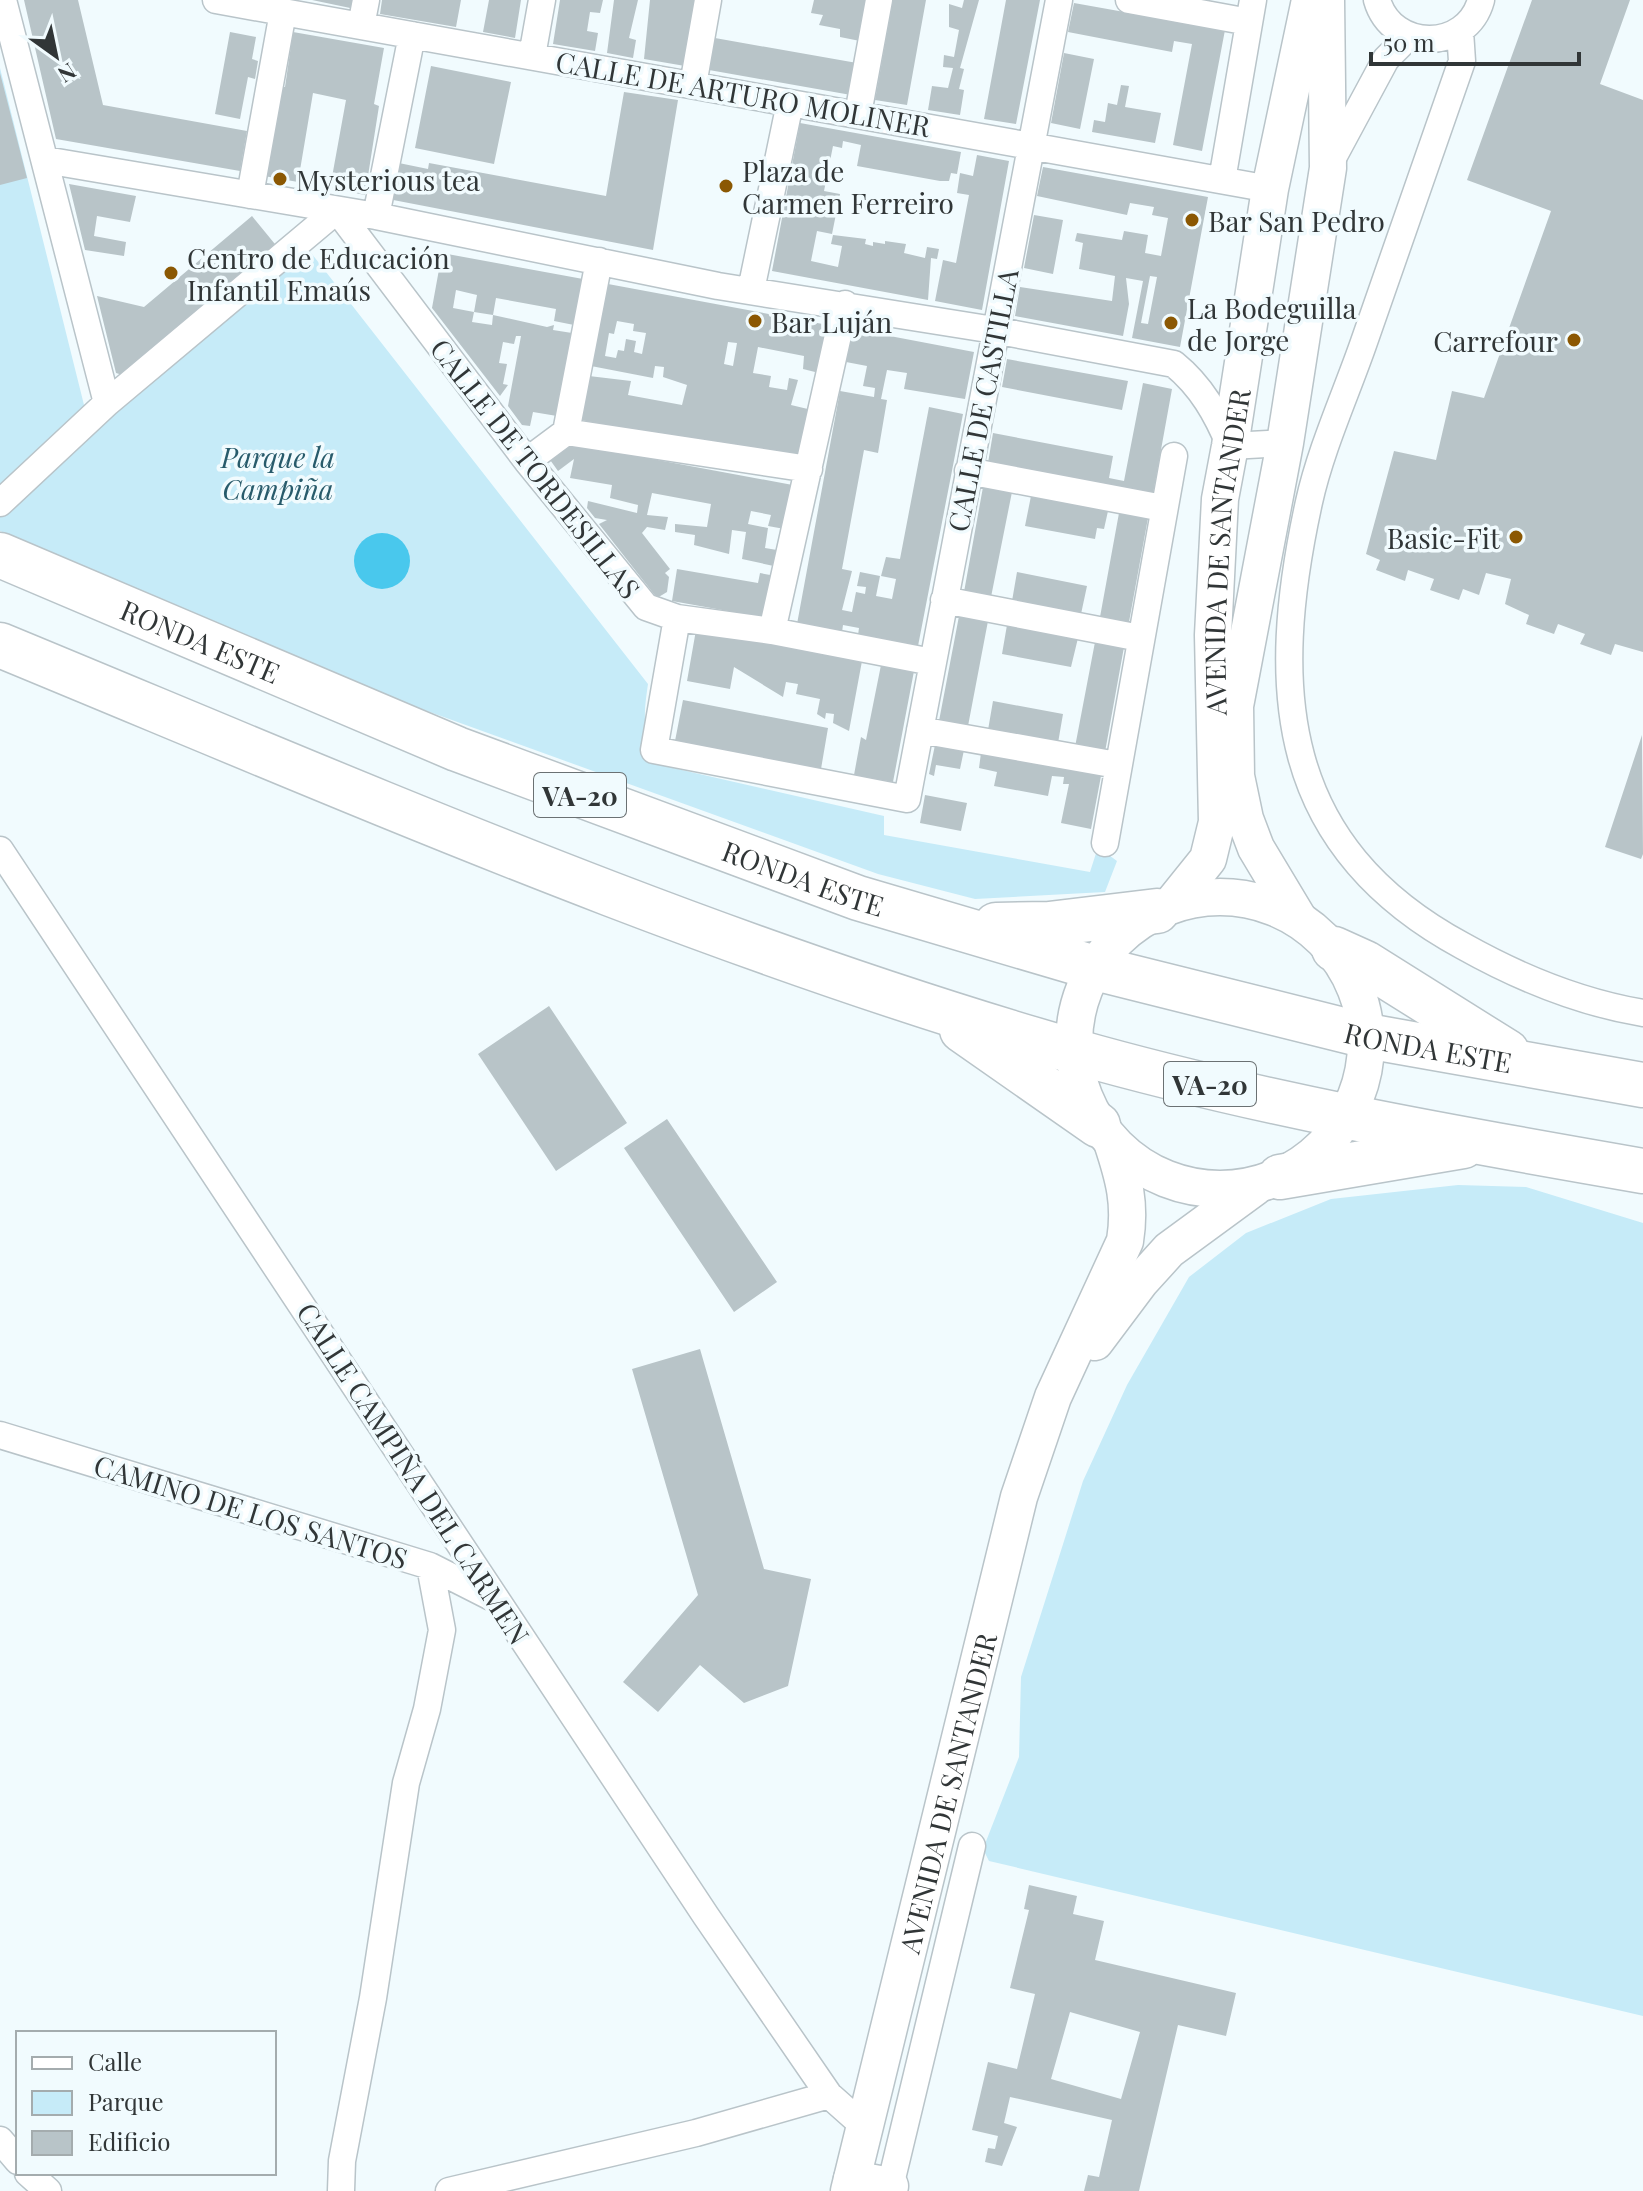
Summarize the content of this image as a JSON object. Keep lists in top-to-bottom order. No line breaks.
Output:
{"streets":{"highway":["RONDA ESTE","VA-20"],"main road":["AVENIDA DE SANTANDER"],"street":["CALLE DE ARTURO MOLINER","CALLE DE CASTILLA","CALLE DE TORDESILLAS","CALLE CAMPIÑA DEL CARMEN","CAMINO DE LOS SANTOS"]},"crossings":[["CALLE DE ARTURO MOLINER","CALLE DE CASTILLA"],["CALLE DE ARTURO MOLINER","AVENIDA DE SANTANDER"],["CALLE DE CASTILLA","CALLE DE TORDESILLAS"],["AVENIDA DE SANTANDER","RONDA ESTE"],["AVENIDA DE SANTANDER","VA-20"],["AVENIDA DE SANTANDER","CALLE CAMPIÑA DEL CARMEN"],["CALLE CAMPIÑA DEL CARMEN","CAMINO DE LOS SANTOS"]],"parks":["Parque la Campiña"],"places":["Mysterious tea","Plaza de Carmen Ferreiro","Bar San Pedro","Centro de Educación Infantil Emaús","Bar Luján","La Bodeguilla de Jorge","Carrefour","Basic-Fit"],"legend":["Calle","Parque","Edificio"],"scale_bar":"50 m","north":"bottom right"}
